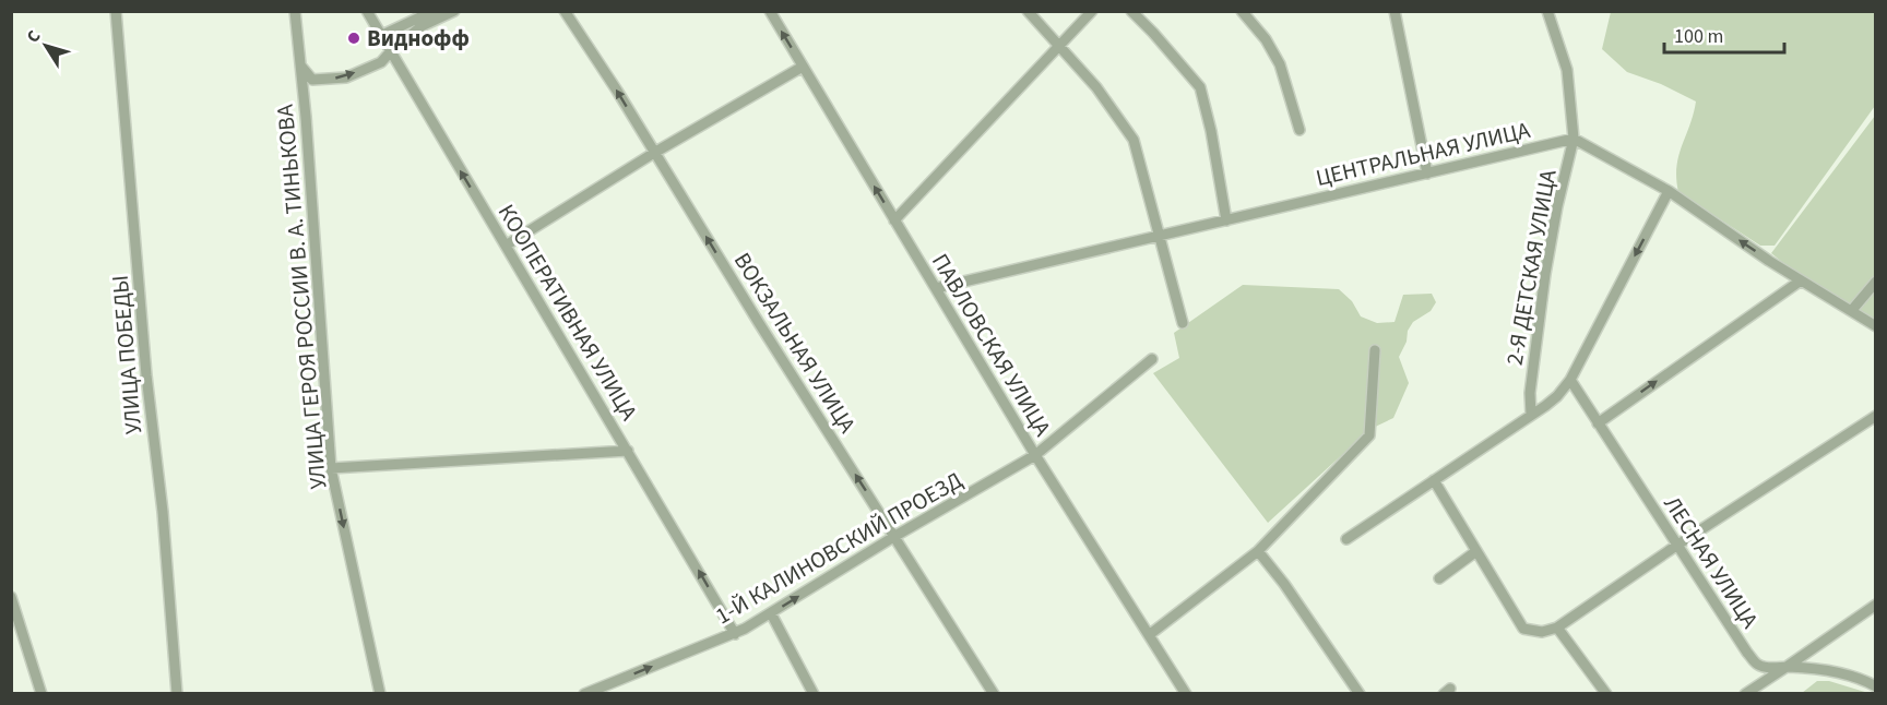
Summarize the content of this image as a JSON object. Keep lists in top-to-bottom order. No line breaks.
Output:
{"streets":{"street":["ЦЕНТРАЛЬНАЯ УЛИЦА","2-Я ДЕТСКАЯ УЛИЦА","УЛИЦА ГЕРОЯ РОССИИ В. А. ТИНЬКОВА","КООПЕРАТИВНАЯ УЛИЦА","ВОКЗАЛЬНАЯ УЛИЦА","ПАВЛОВСКАЯ УЛИЦА","УЛИЦА ПОБЕДЫ","1-Й КАЛИНОВСКИЙ ПРОЕЗД","ЛЕСНАЯ УЛИЦА"]},"crossings":[["ЦЕНТРАЛЬНАЯ УЛИЦА","2-Я ДЕТСКАЯ УЛИЦА"],["ЦЕНТРАЛЬНАЯ УЛИЦА","ПАВЛОВСКАЯ УЛИЦА"],["КООПЕРАТИВНАЯ УЛИЦА","1-Й КАЛИНОВСКИЙ ПРОЕЗД"],["ВОКЗАЛЬНАЯ УЛИЦА","1-Й КАЛИНОВСКИЙ ПРОЕЗД"],["ПАВЛОВСКАЯ УЛИЦА","1-Й КАЛИНОВСКИЙ ПРОЕЗД"]],"one_way":["КООПЕРАТИВНАЯ УЛИЦА","ВОКЗАЛЬНАЯ УЛИЦА","1-Й КАЛИНОВСКИЙ ПРОЕЗД"],"places":["Виднофф"],"scale_bar":"100 m","north":"top left"}
